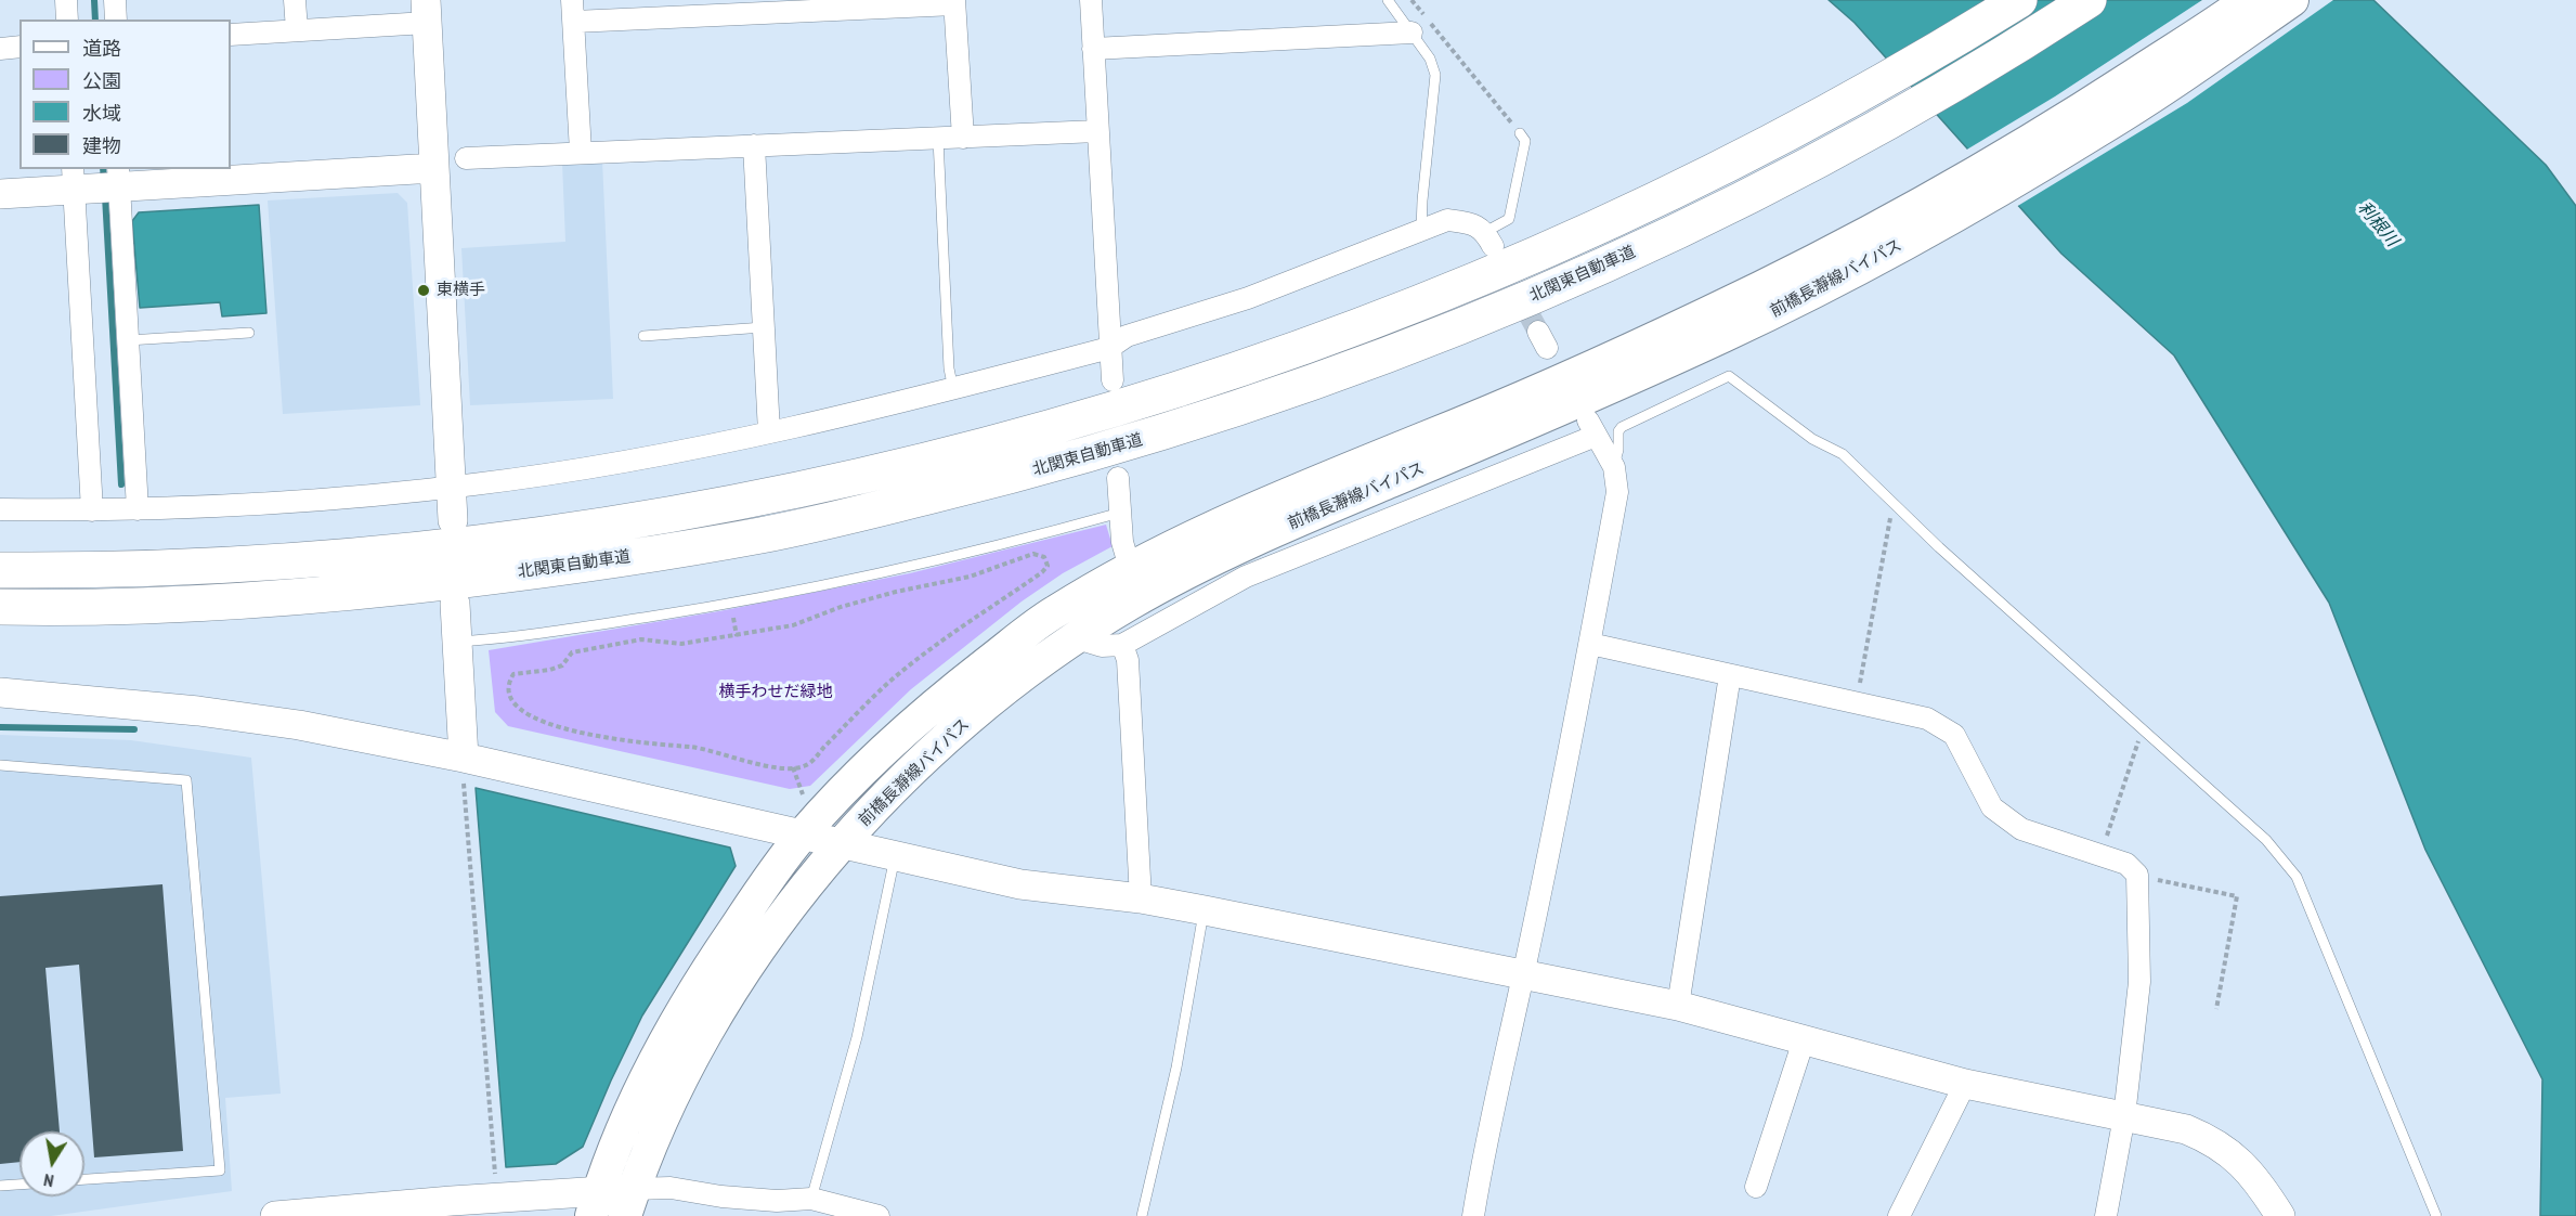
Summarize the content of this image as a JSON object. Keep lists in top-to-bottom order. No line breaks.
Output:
{"streets":{"highway":["北関東自動車道"],"main road":["前橋長瀞線バイパス"]},"water":["利根川"],"parks":["横手わせだ緑地"],"places":["東横手"],"legend":["道路","公園","水域","建物"],"north":"bottom"}
